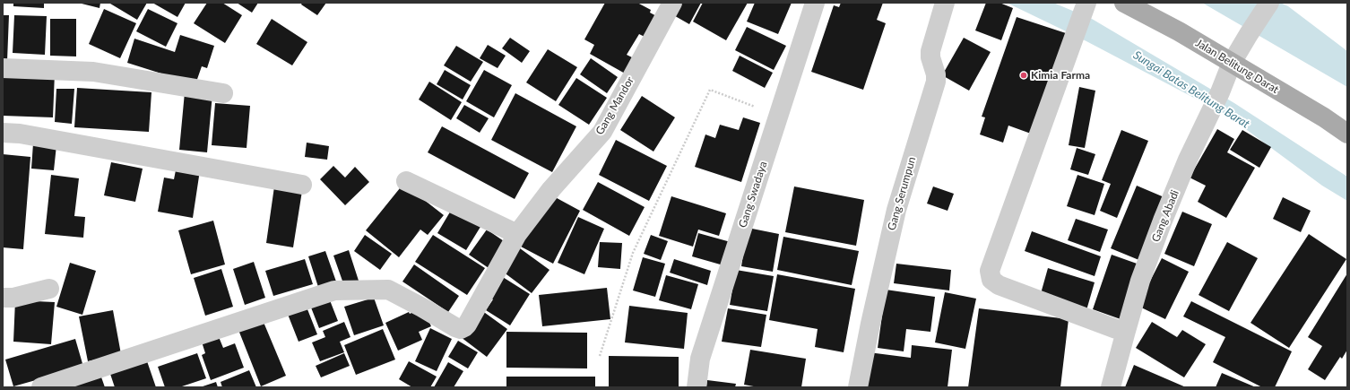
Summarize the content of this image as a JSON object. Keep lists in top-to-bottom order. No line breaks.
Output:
{"streets":{"main road":["Jalan Belitung Darat"],"street":["Gang Mandor","Gang Serumpun","Gang Swadaya","Gang Abadi"]},"crossings":[["Jalan Belitung Darat","Gang Abadi"]],"water":["Sungai Batas Belitung Barat"],"places":["Kimia Farma"]}
